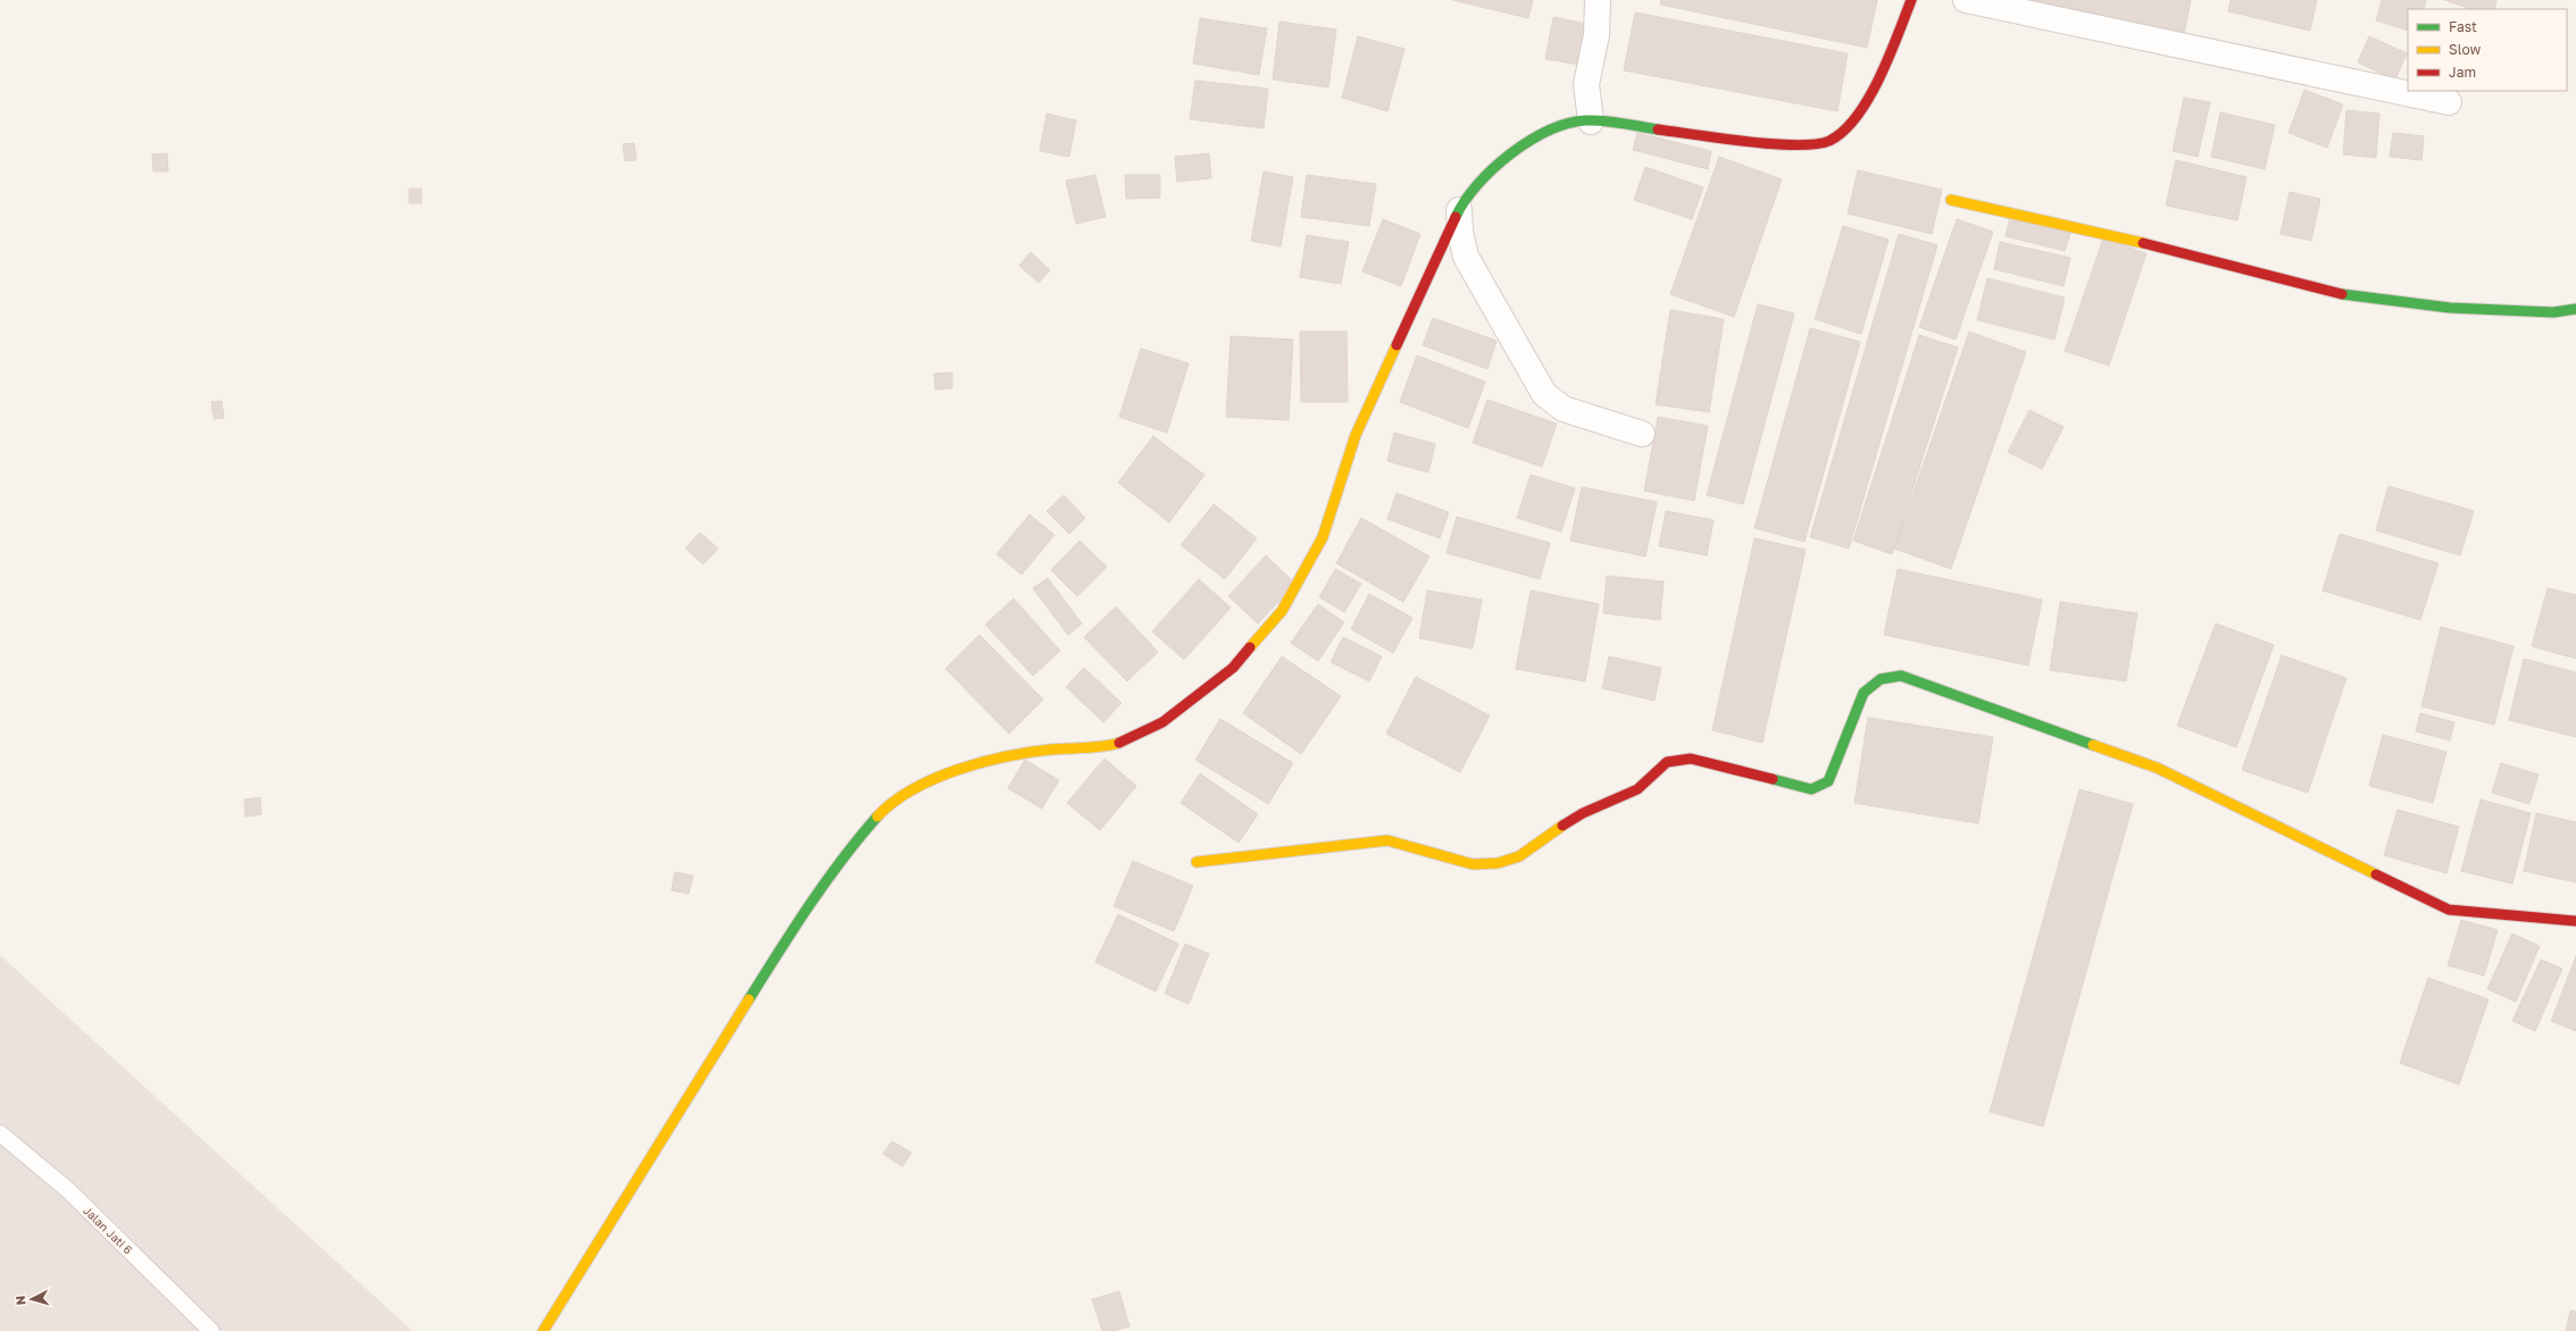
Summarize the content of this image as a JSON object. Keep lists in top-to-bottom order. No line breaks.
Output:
{"streets":{"lane":["Jalan Jati 6"]},"legend":["Fast","Slow","Jam"],"north":"left"}
